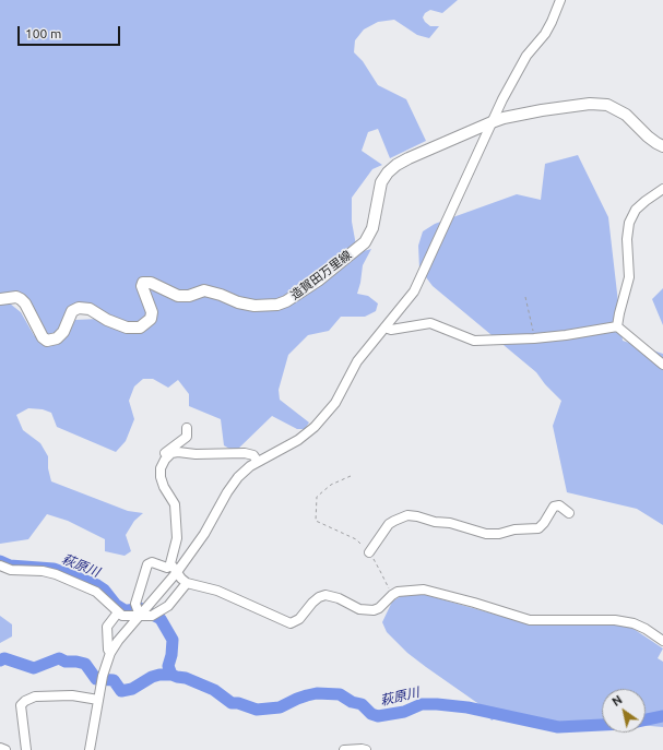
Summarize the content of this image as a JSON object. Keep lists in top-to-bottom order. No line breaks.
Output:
{"streets":{"main road":["造賀田万里線"]},"water":["萩原川"],"scale_bar":"100 m","north":"top left"}
